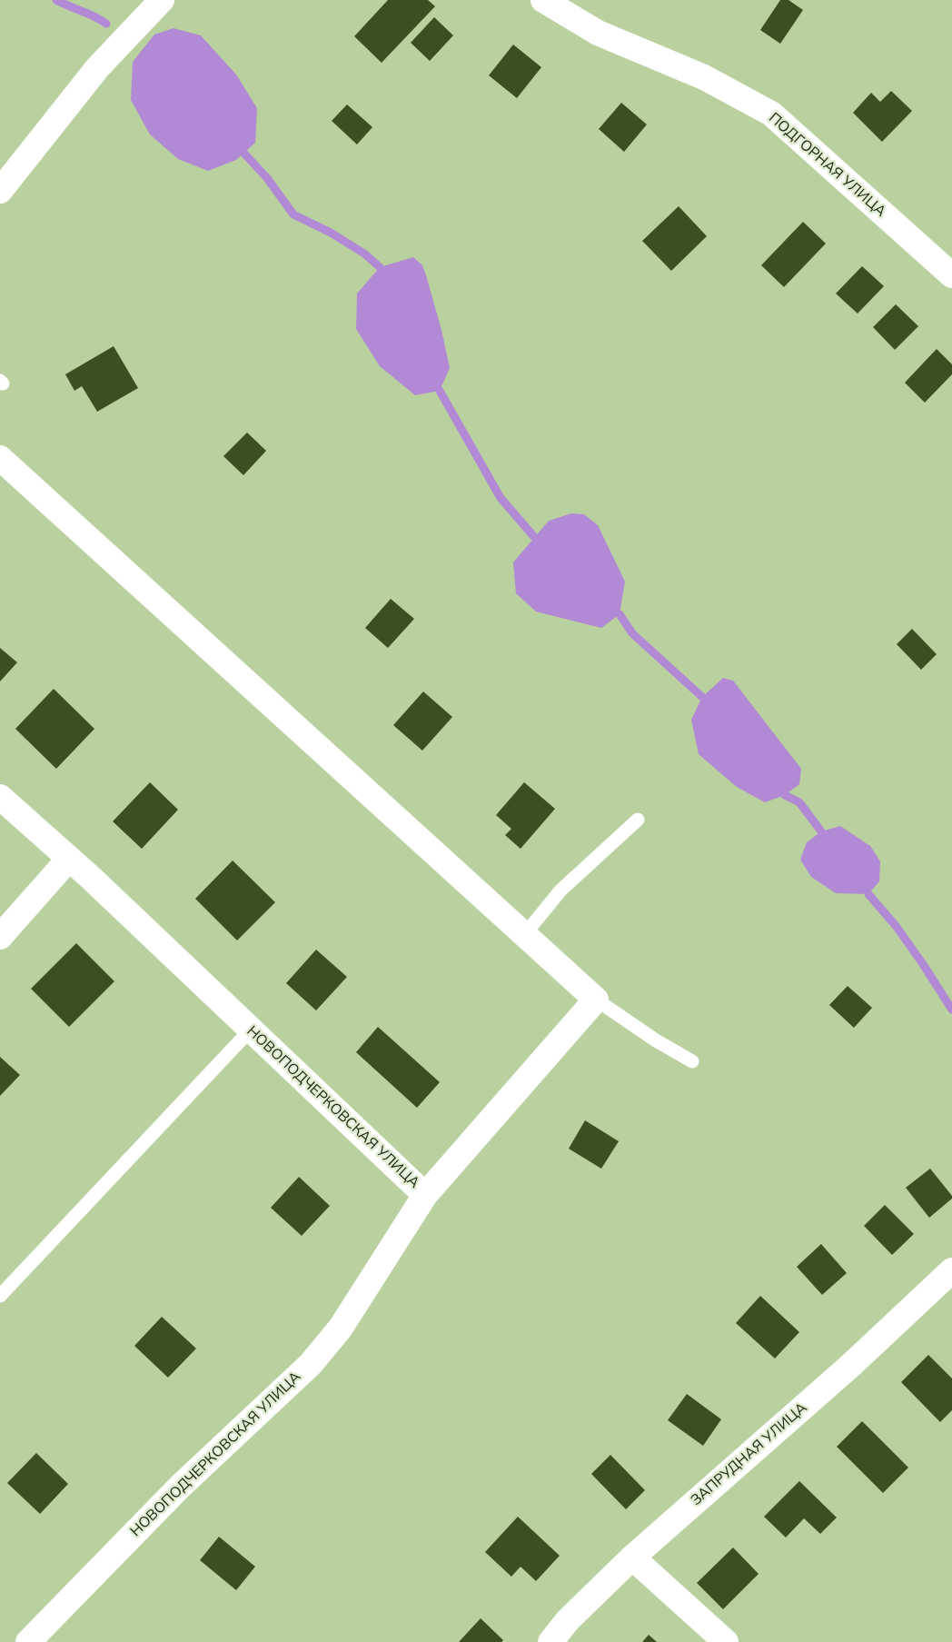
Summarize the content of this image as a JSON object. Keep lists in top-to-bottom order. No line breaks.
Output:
{"streets":{"street":["ПОДГОРНАЯ УЛИЦА","НОВОПОДЧЕРКОВСКАЯ УЛИЦА","ЗАПРУДНАЯ УЛИЦА"]}}
